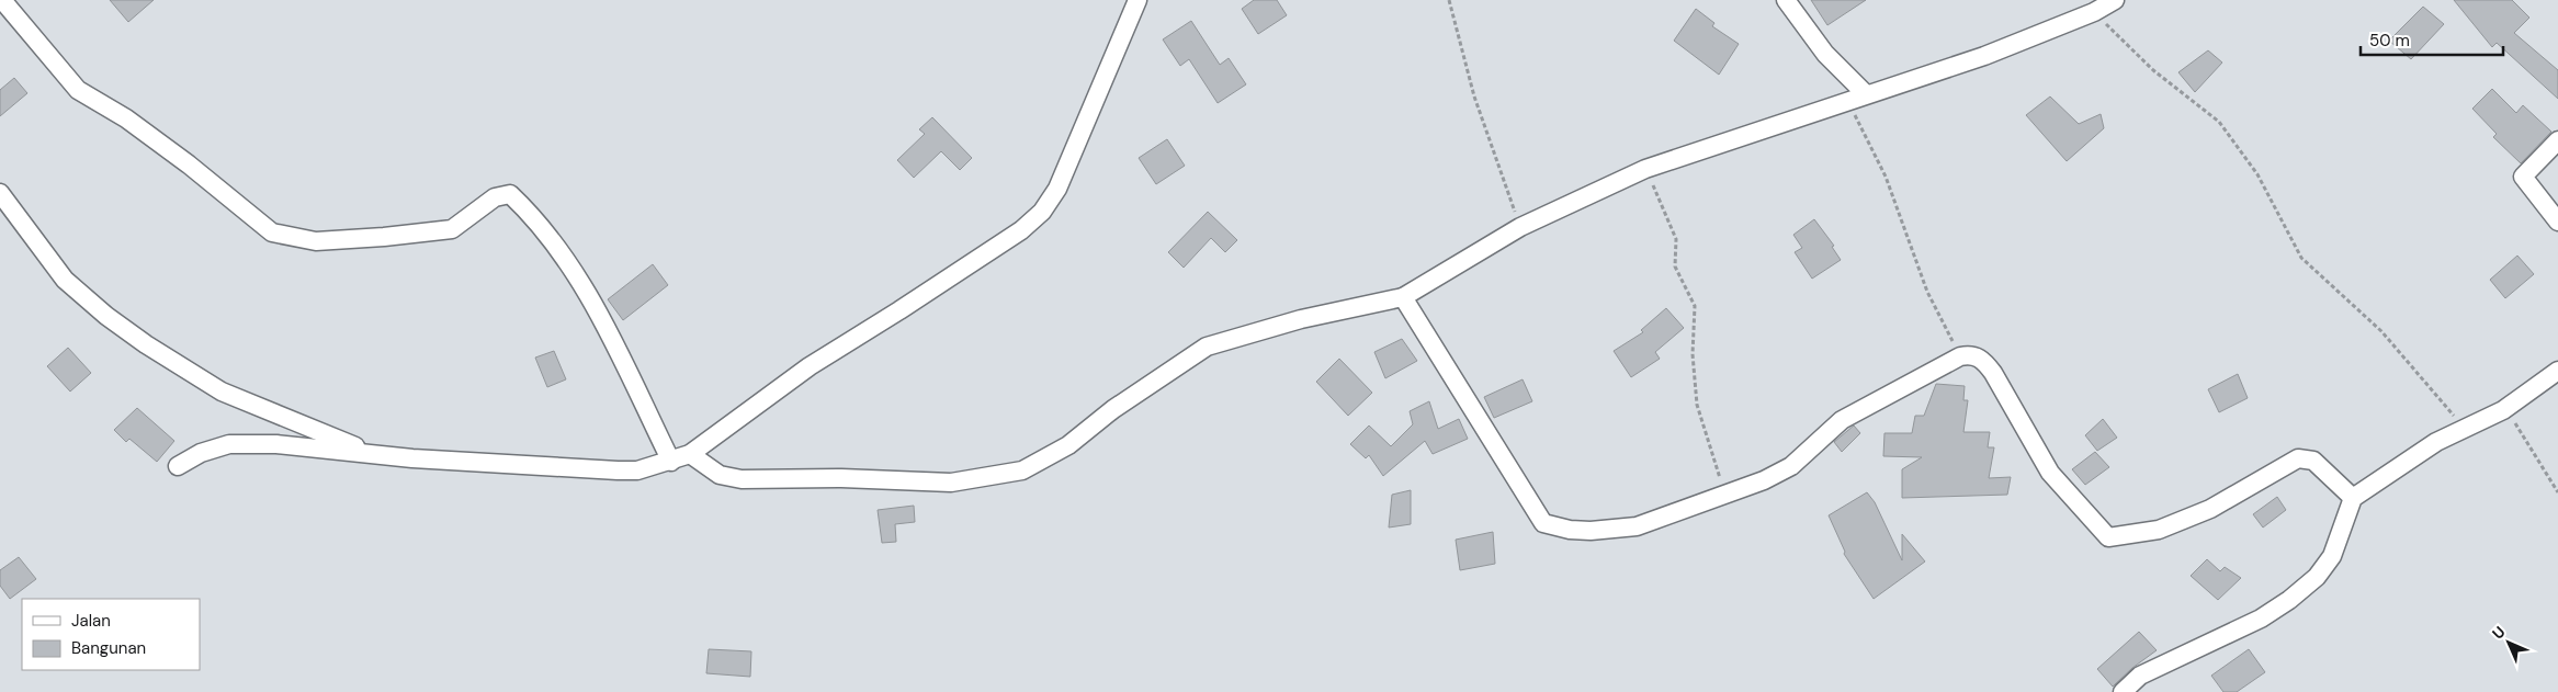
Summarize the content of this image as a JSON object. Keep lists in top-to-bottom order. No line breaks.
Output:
{"legend":["Jalan","Bangunan"],"scale_bar":"50 m","north":"top left"}
